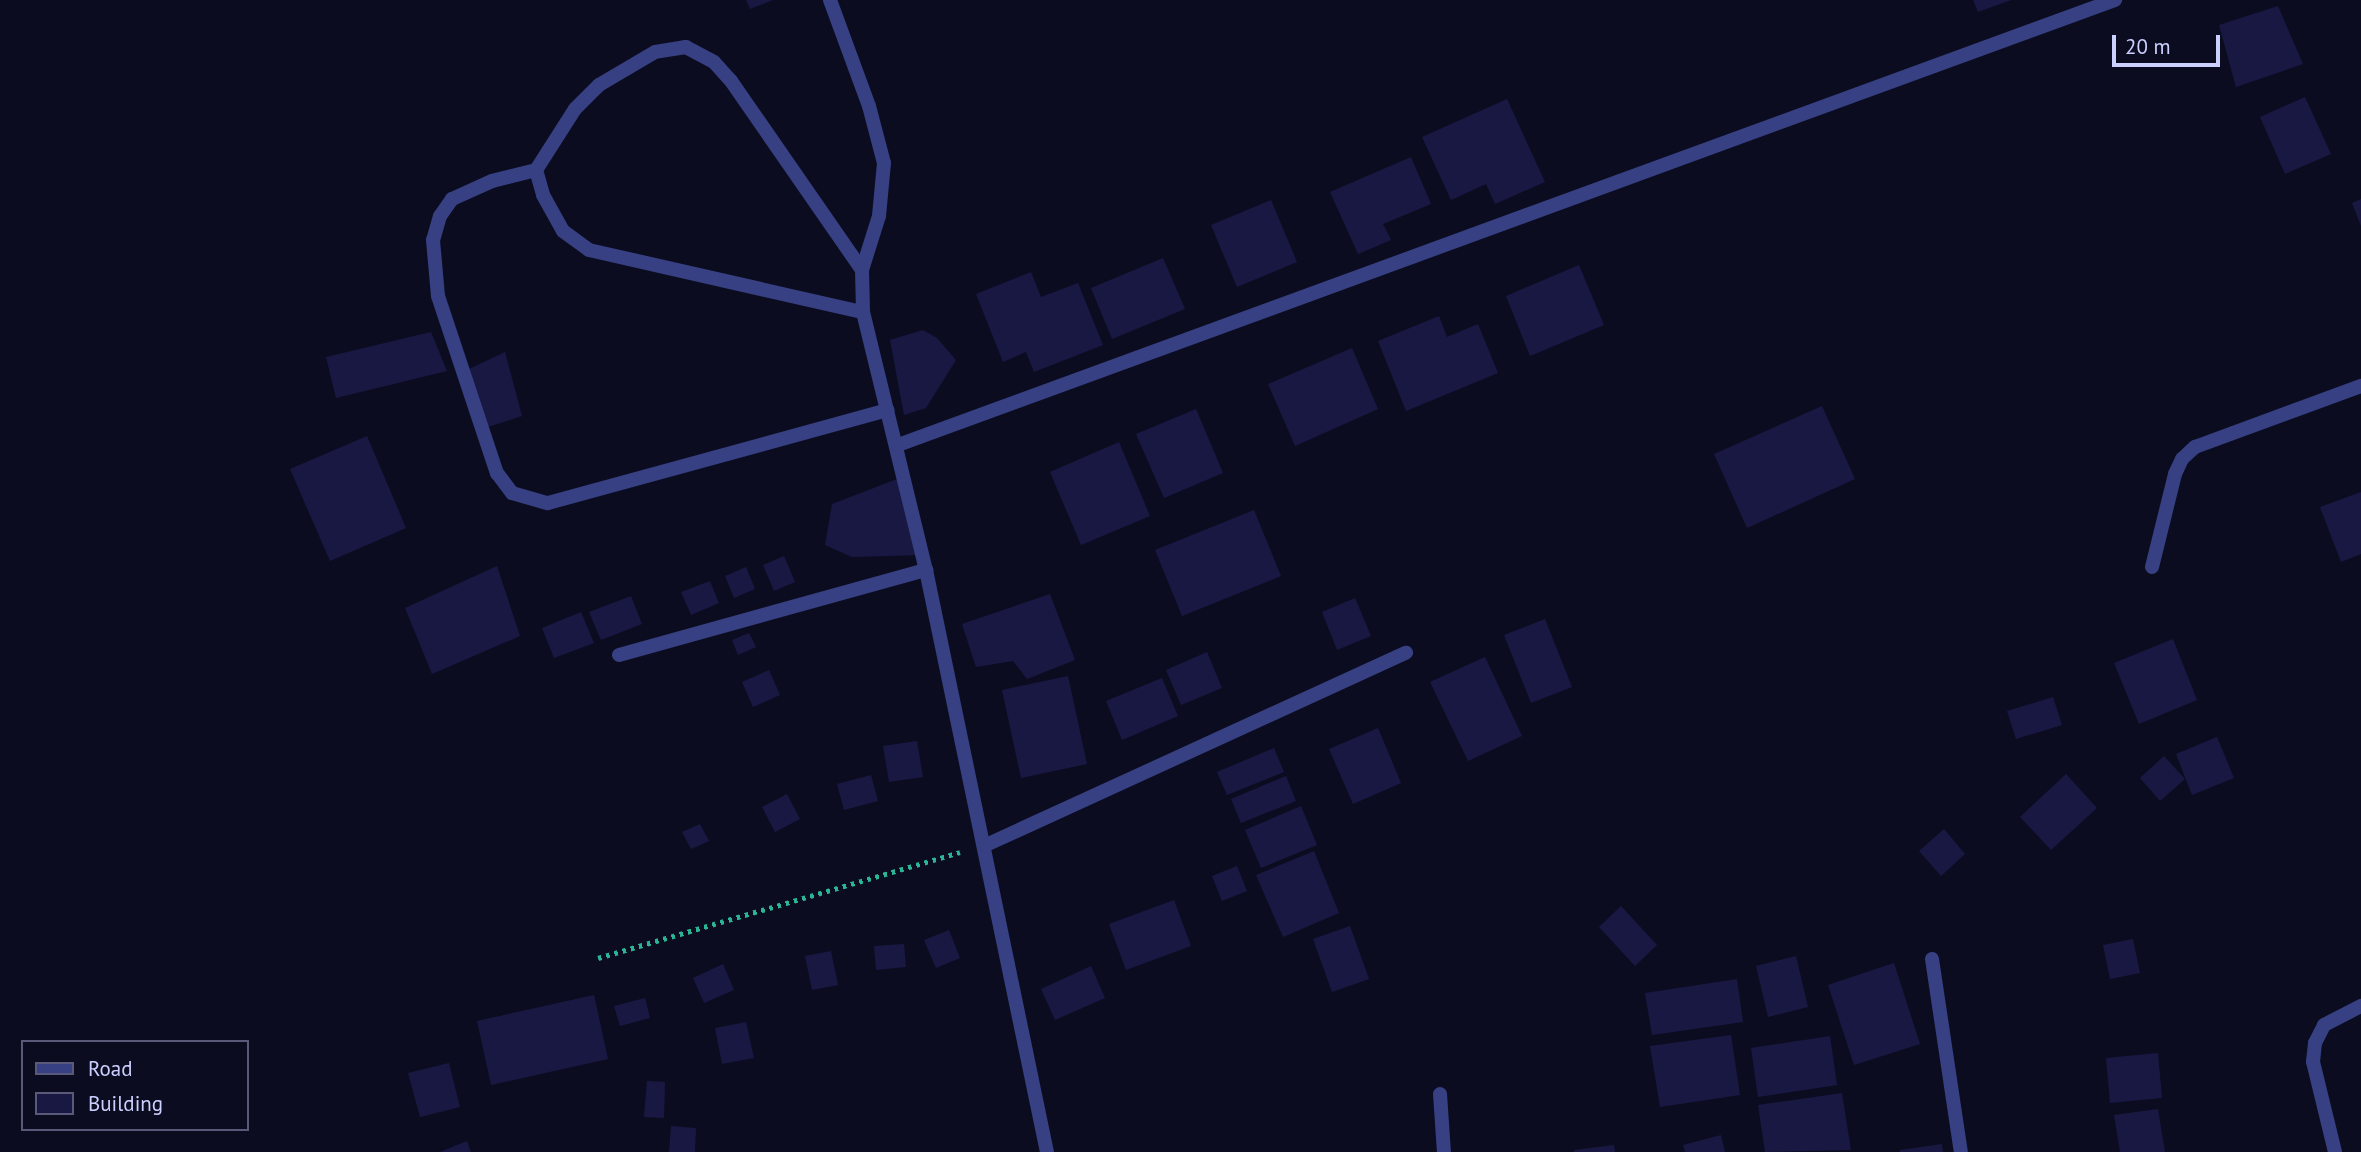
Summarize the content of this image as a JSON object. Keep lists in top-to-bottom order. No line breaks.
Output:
{"legend":["Road","Building"],"scale_bar":"20 m"}
